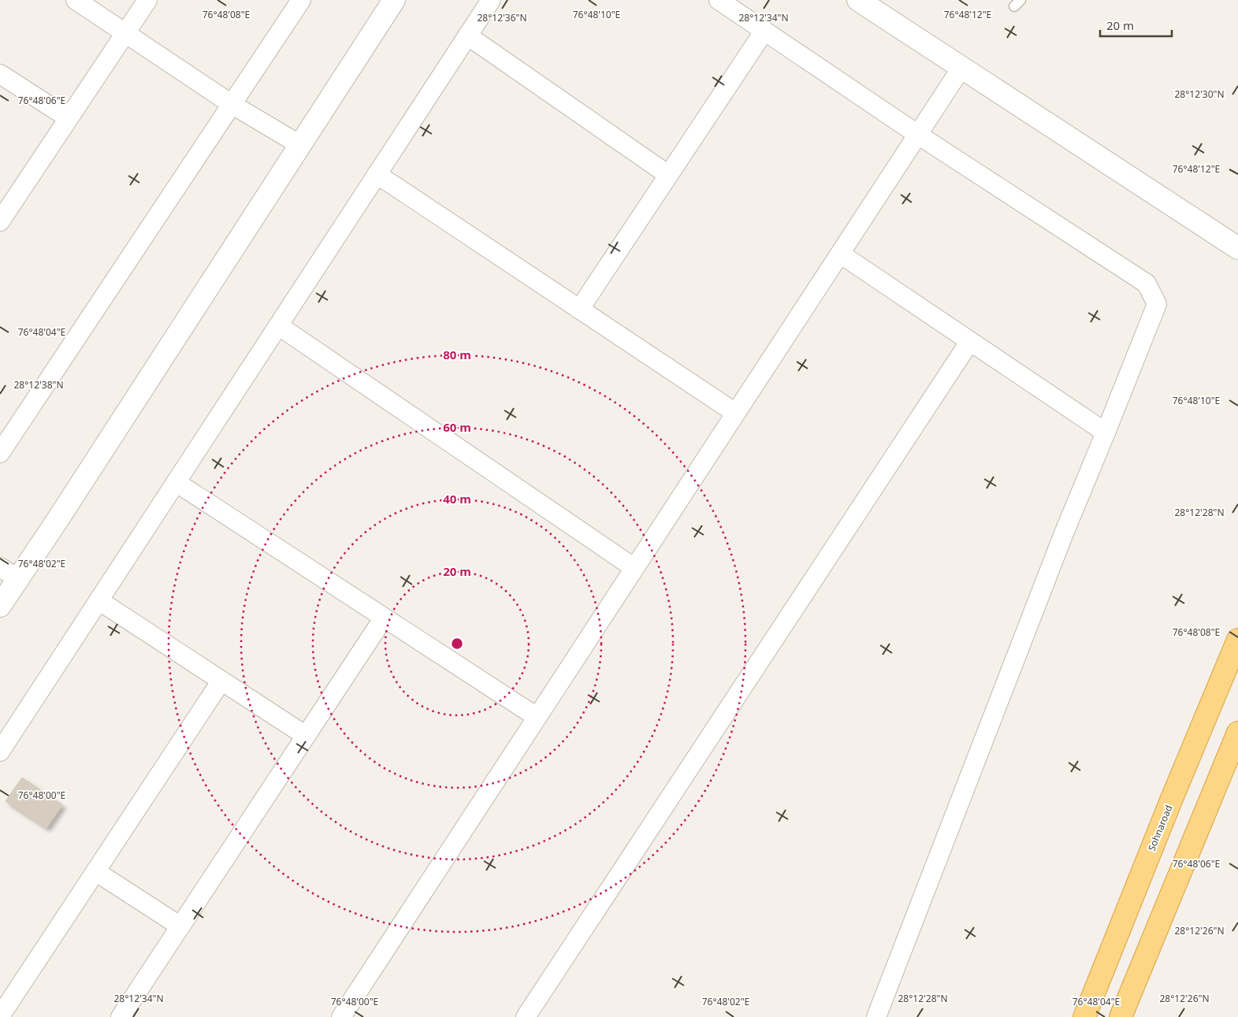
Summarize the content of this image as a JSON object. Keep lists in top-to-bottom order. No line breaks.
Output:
{"streets":{"highway":["Sohnaroad"]},"scale_bar":"20 m","coordinates":["76°48'08\"E","76°48'10\"E","76°48'12\"E","28°12'36\"N","28°12'34\"N","28°12'30\"N","76°48'06\"E","76°48'04\"E","28°12'38\"N","28°12'28\"N","76°48'02\"E","76°48'00\"E","28°12'26\"N"],"rings":["80 m","60 m","40 m","20 m"]}
